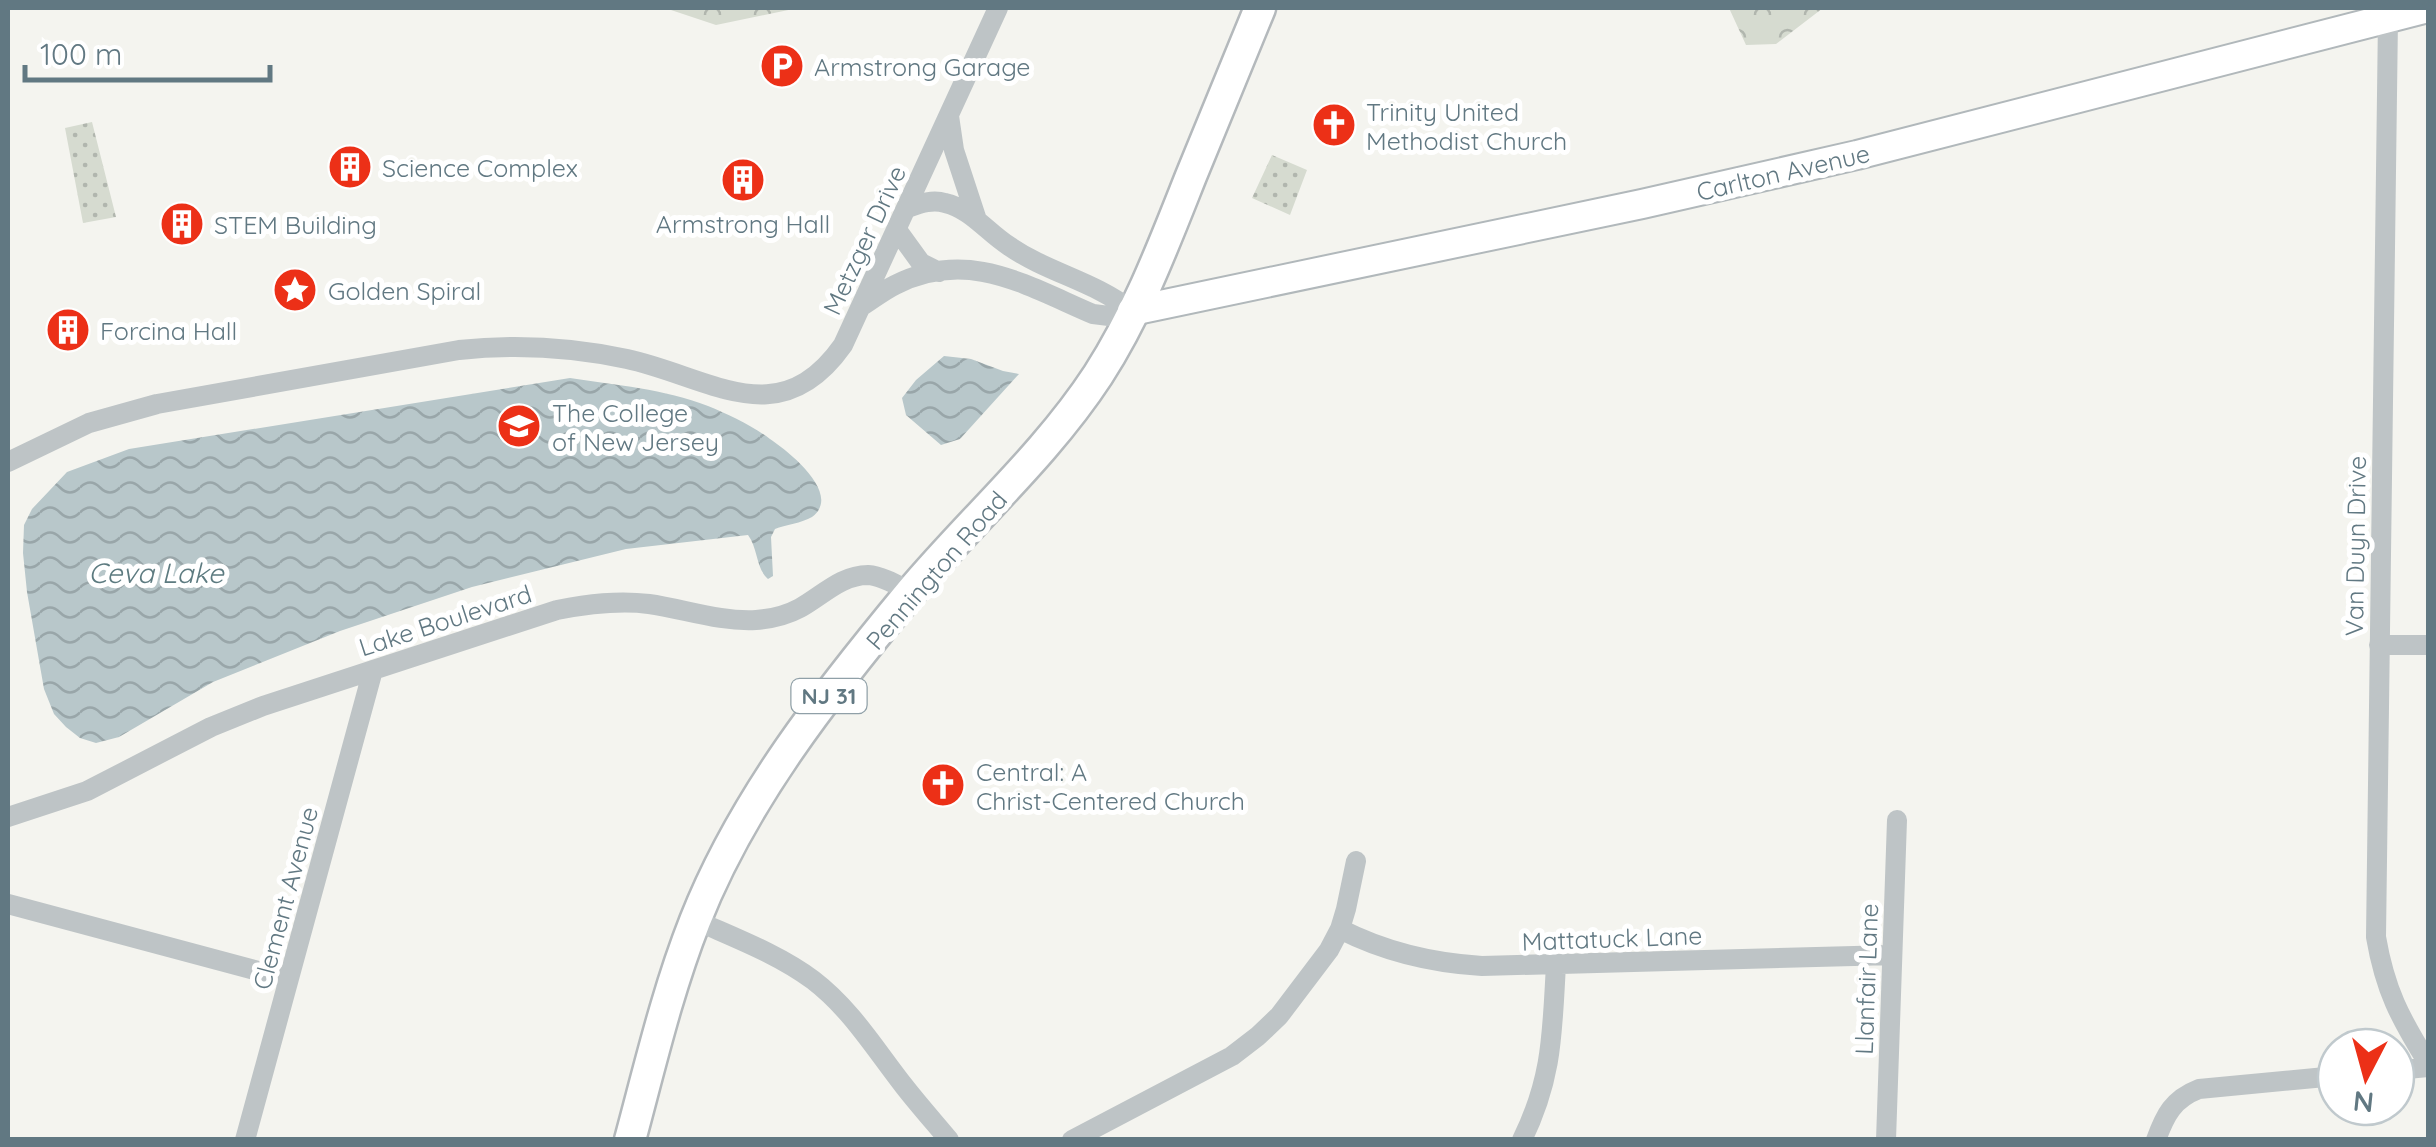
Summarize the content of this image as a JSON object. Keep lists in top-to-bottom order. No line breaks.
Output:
{"streets":{"main road":["Pennington Road","NJ 31"],"street":["Carlton Avenue","Metzger Drive","Van Duyn Drive","Lake Boulevard","Clement Avenue","Mattatuck Lane","Llanfair Lane"]},"crossings":[["Carlton Avenue","Van Duyn Drive"],["Carlton Avenue","Pennington Road"],["Pennington Road","Lake Boulevard"],["Lake Boulevard","Clement Avenue"],["Mattatuck Lane","Llanfair Lane"]],"water":["Ceva Lake"],"places":{"parking":["Armstrong Garage"],"church":["Trinity United Methodist Church","Central: A Christ-Centered Church"],"building":["Science Complex","Armstrong Hall","STEM Building","Forcina Hall"],"place":["Golden Spiral"],"school or university":["The College of New Jersey"]},"scale_bar":"100 m","north":"bottom"}
